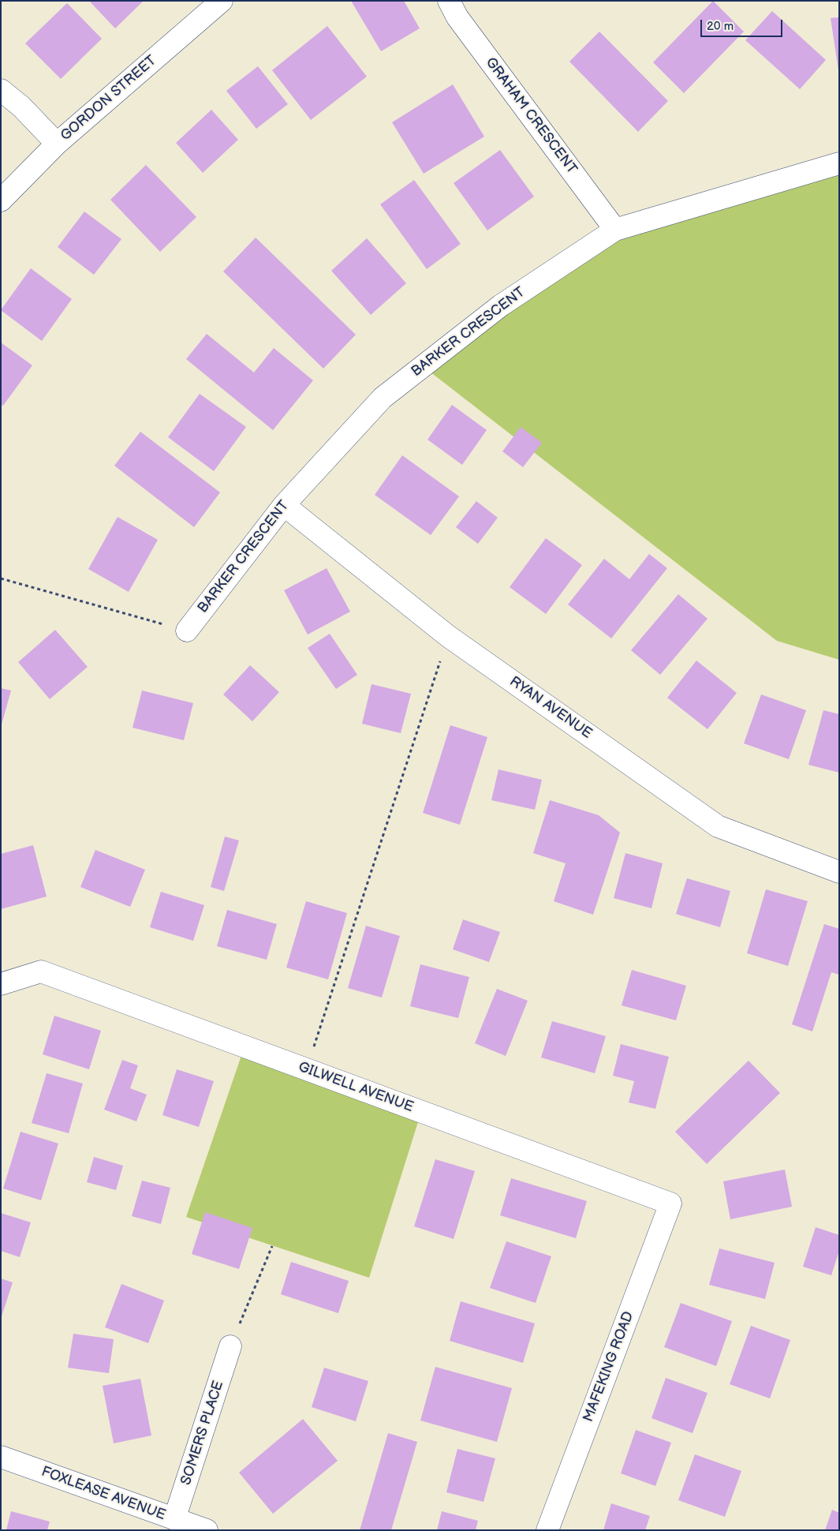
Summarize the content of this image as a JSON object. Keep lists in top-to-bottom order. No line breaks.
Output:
{"streets":{"street":["GORDON STREET","GRAHAM CRESCENT","BARKER CRESCENT","RYAN AVENUE","GILWELL AVENUE","MAFEKING ROAD","SOMERS PLACE","FOXLEASE AVENUE"]},"crossings":[["GRAHAM CRESCENT","BARKER CRESCENT"],["BARKER CRESCENT","RYAN AVENUE"],["GILWELL AVENUE","MAFEKING ROAD"],["SOMERS PLACE","FOXLEASE AVENUE"]],"scale_bar":"20 m"}
